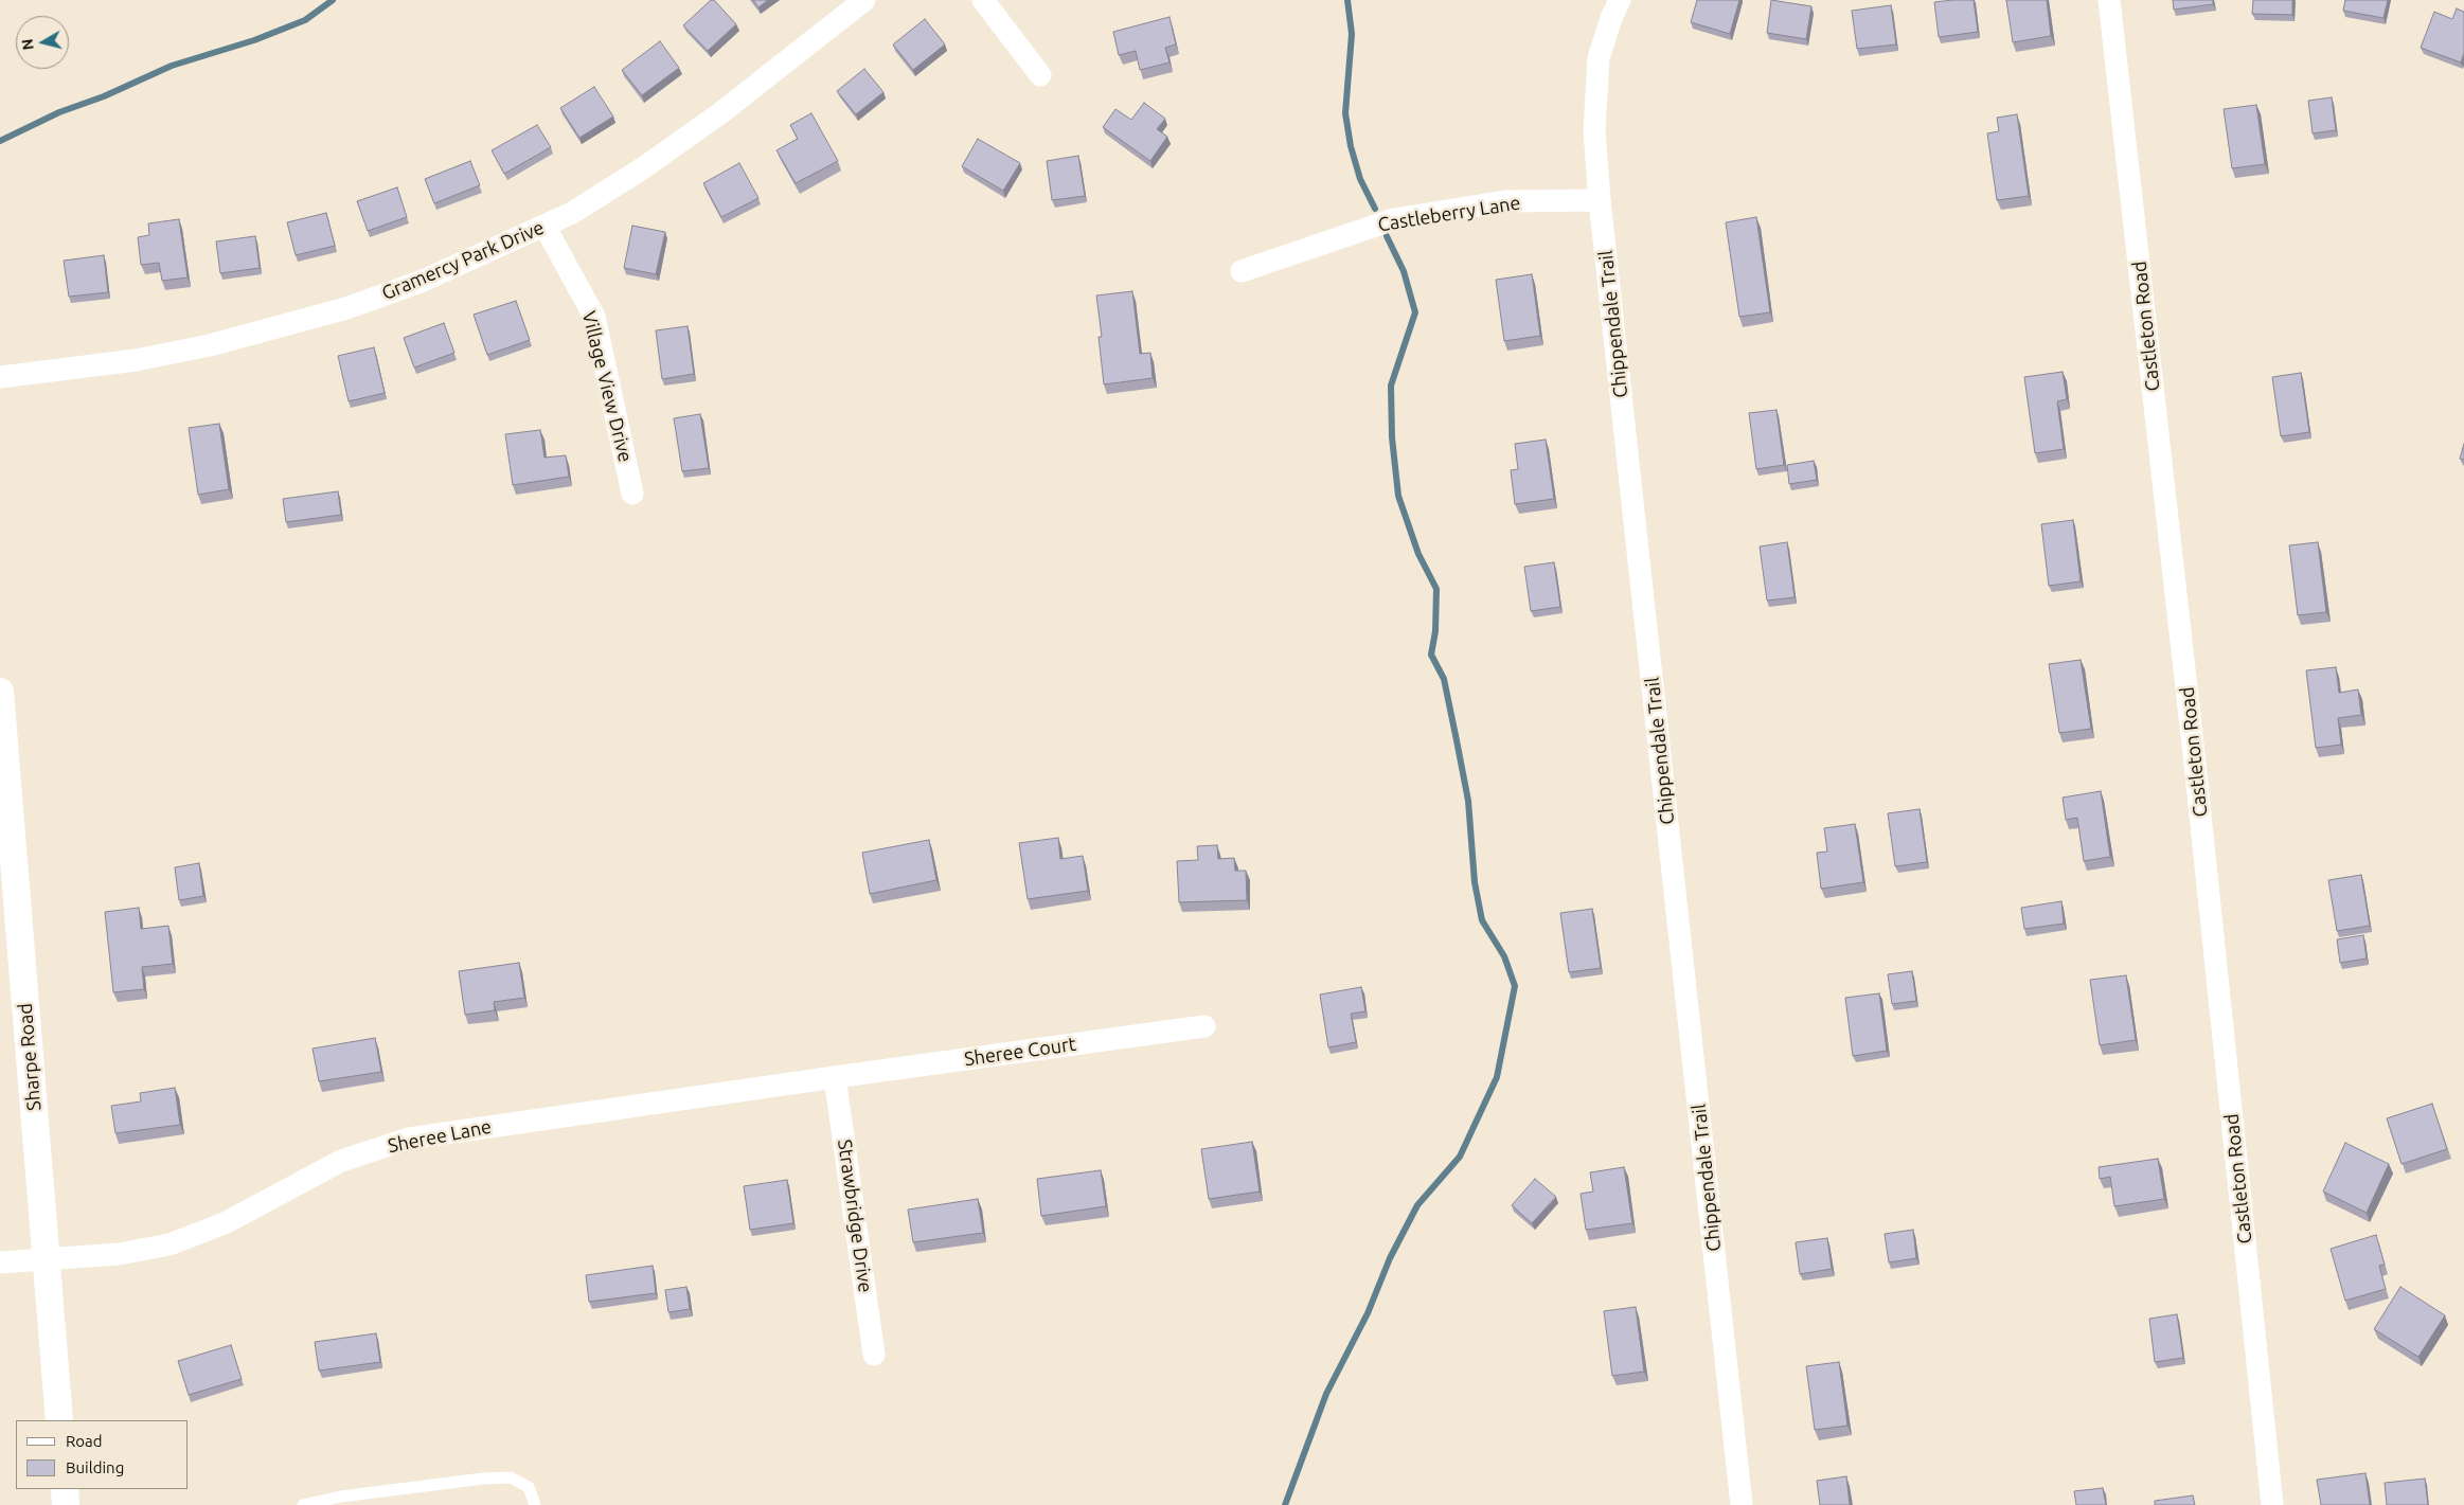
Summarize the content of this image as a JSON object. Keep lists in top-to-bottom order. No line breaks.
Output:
{"streets":{"street":["Castleberry Lane","Gramercy Park Drive","Chippendale Trail","Castleton Road","Village View Drive","Sheree Court","Sharpe Road","Sheree Lane","Strawbridge Drive"]},"crossings":[["Castleberry Lane","Chippendale Trail"],["Gramercy Park Drive","Village View Drive"],["Sheree Court","Sheree Lane"],["Sheree Court","Strawbridge Drive"],["Sharpe Road","Sheree Lane"],["Sheree Lane","Strawbridge Drive"]],"legend":["Road","Building"],"north":"left"}
